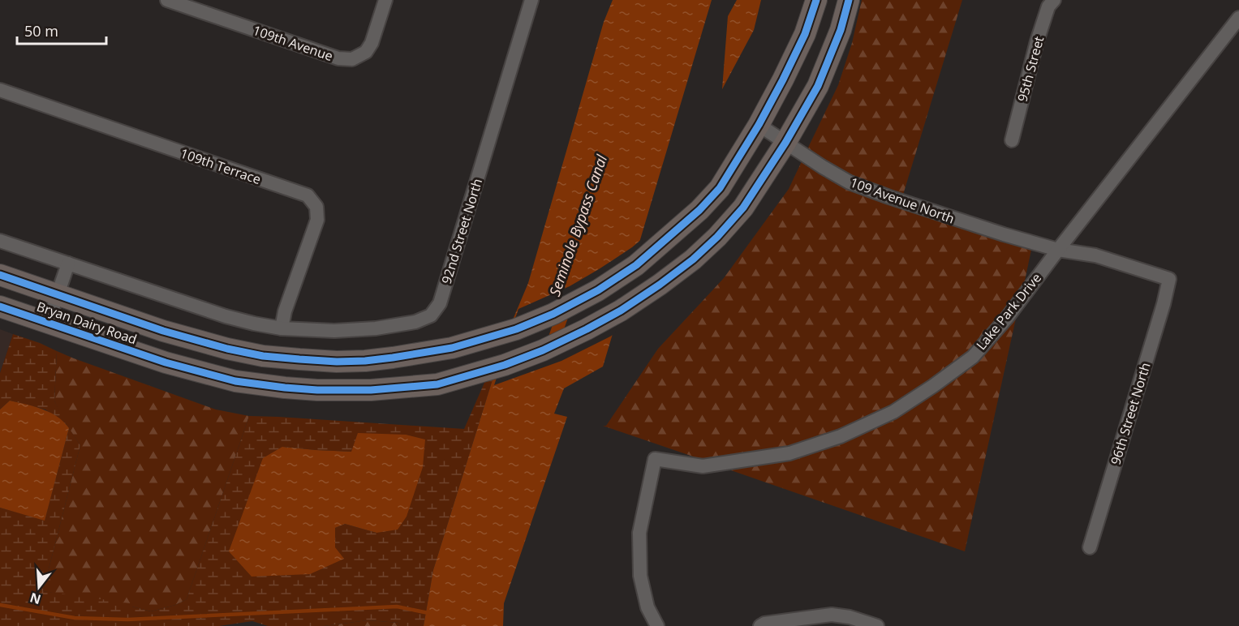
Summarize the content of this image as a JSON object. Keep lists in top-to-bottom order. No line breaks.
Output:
{"streets":{"main road":["Bryan Dairy Road"],"street":["109th Avenue","95th Street","109th Terrace","109 Avenue North","92nd Street North","Lake Park Drive","96th Street North"]},"crossings":[["109th Terrace","92nd Street North"],["109 Avenue North","Lake Park Drive"],["109 Avenue North","Bryan Dairy Road"],["109 Avenue North","96th Street North"]],"water":["Seminole Bypass Canal"],"scale_bar":"50 m","north":"bottom"}
